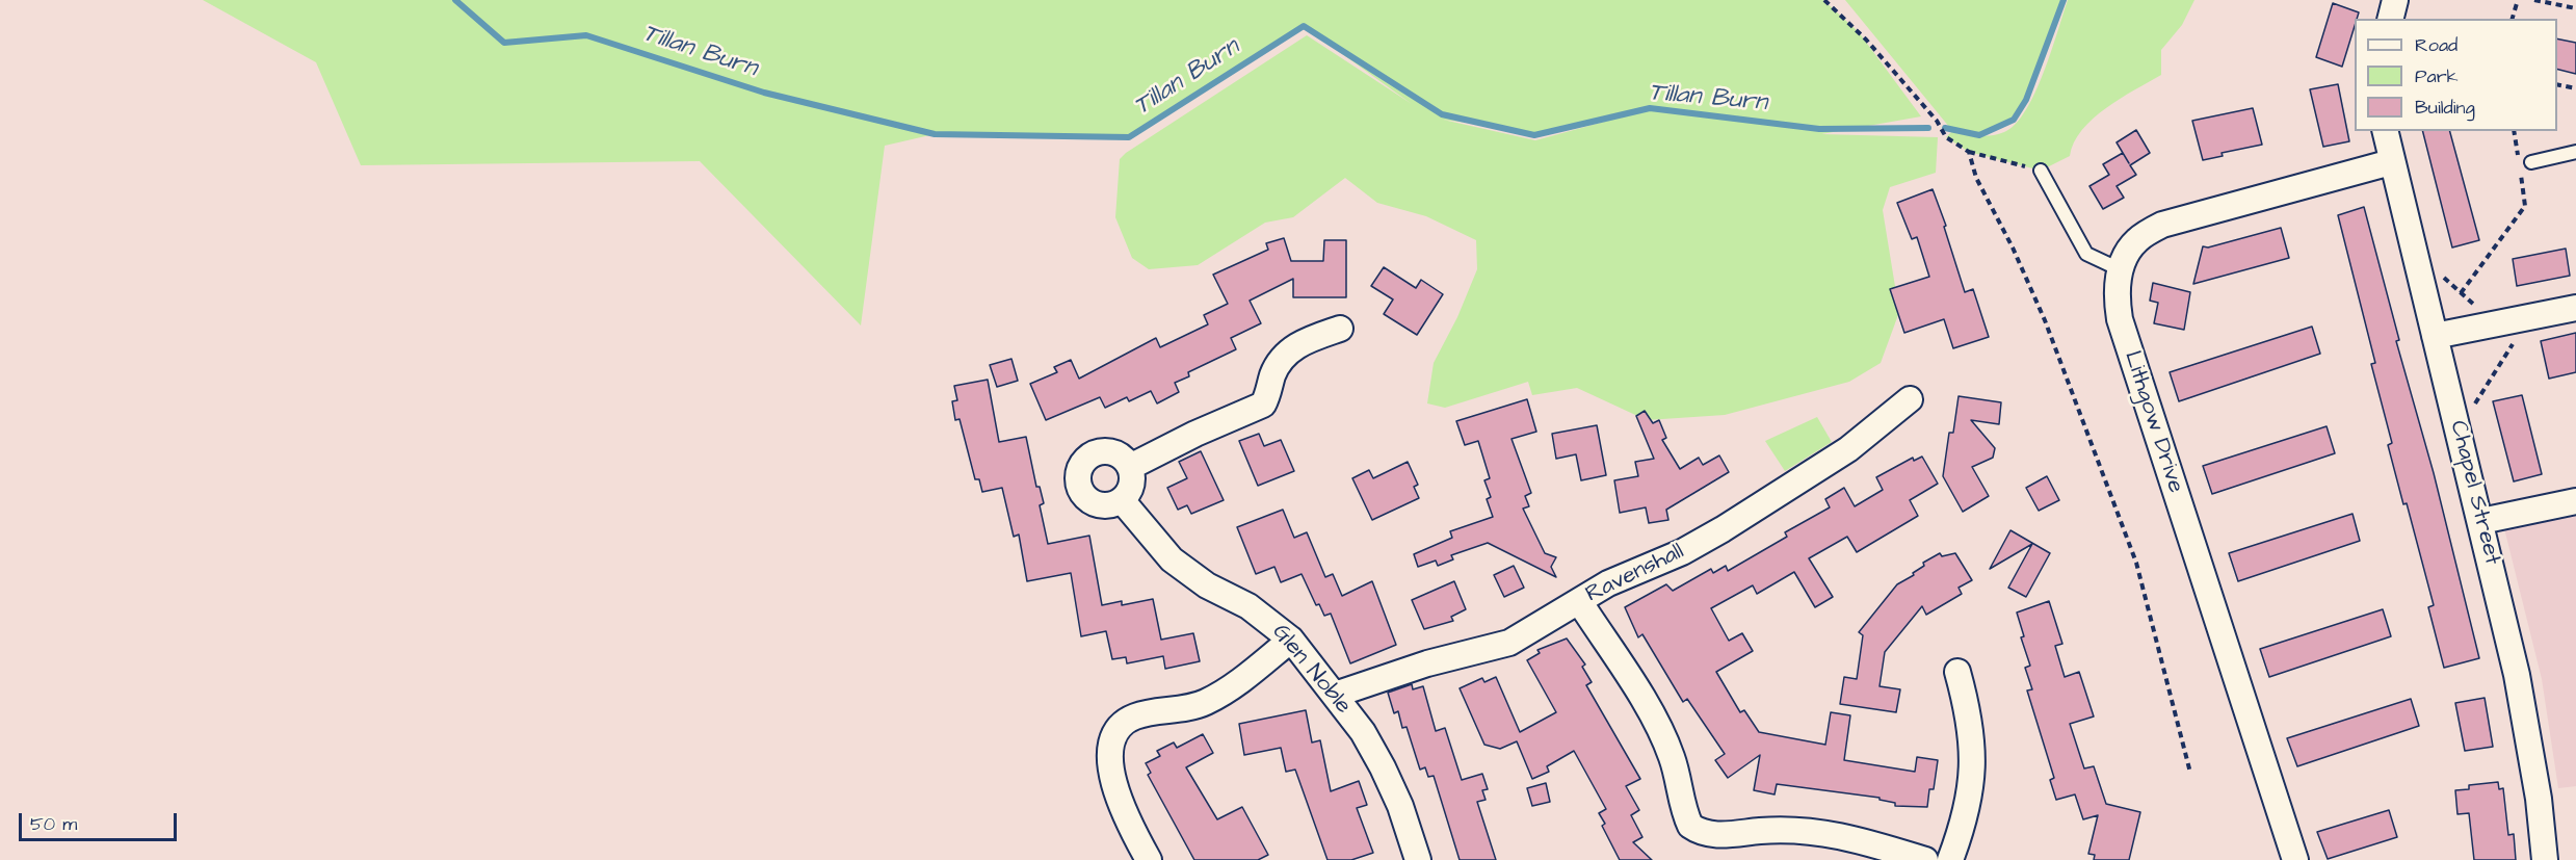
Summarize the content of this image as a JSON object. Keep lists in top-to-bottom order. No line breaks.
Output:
{"streets":{"street":["Lithgow Drive","Chapel Street","Ravenshall","Glen Noble"]},"crossings":[["Lithgow Drive","Chapel Street"],["Ravenshall","Glen Noble"]],"water":["Tillan Burn"],"legend":["Road","Park","Building"],"scale_bar":"50 m"}
